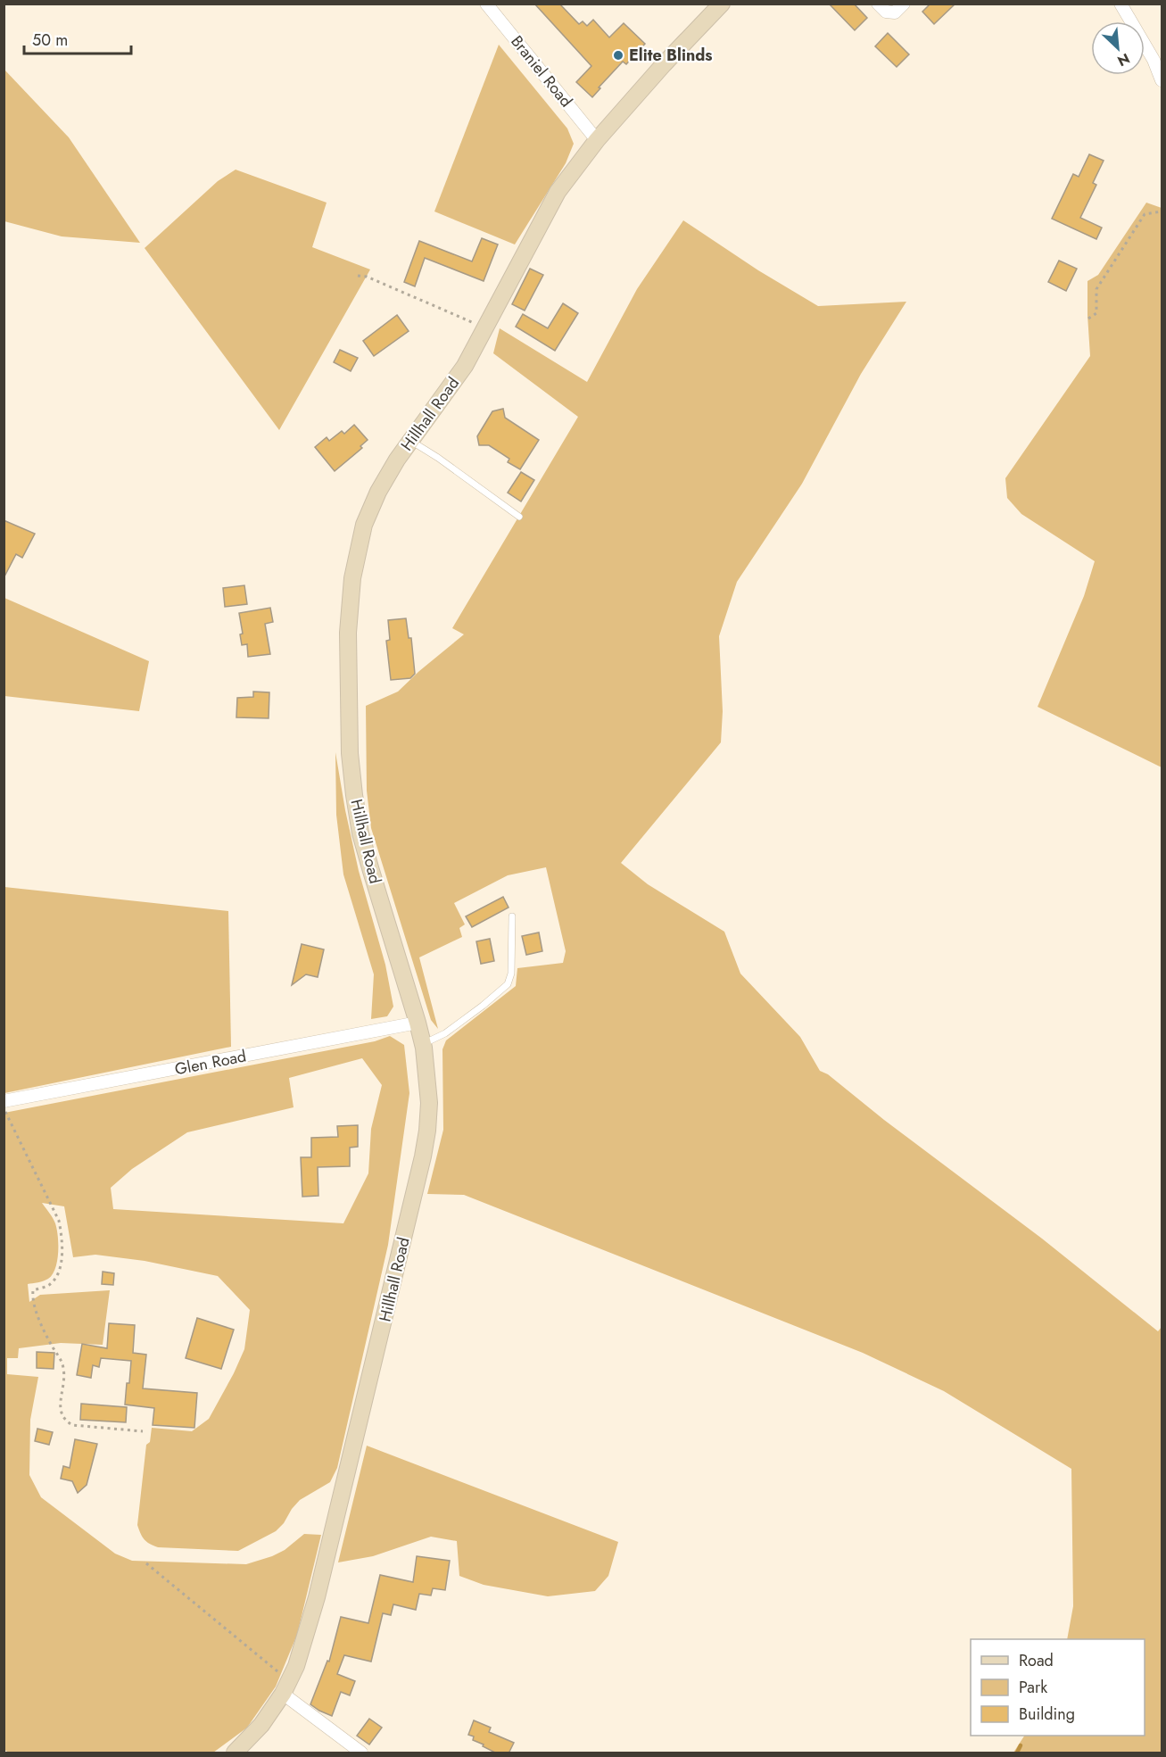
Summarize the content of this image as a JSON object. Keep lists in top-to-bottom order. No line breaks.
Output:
{"streets":{"main road":["Hillhall Road"],"street":["Braniel Road","Glen Road"]},"crossings":[["Braniel Road","Hillhall Road"],["Hillhall Road","Glen Road"]],"places":["Elite Blinds"],"legend":["Road","Park","Building"],"scale_bar":"50 m","north":"bottom right"}
